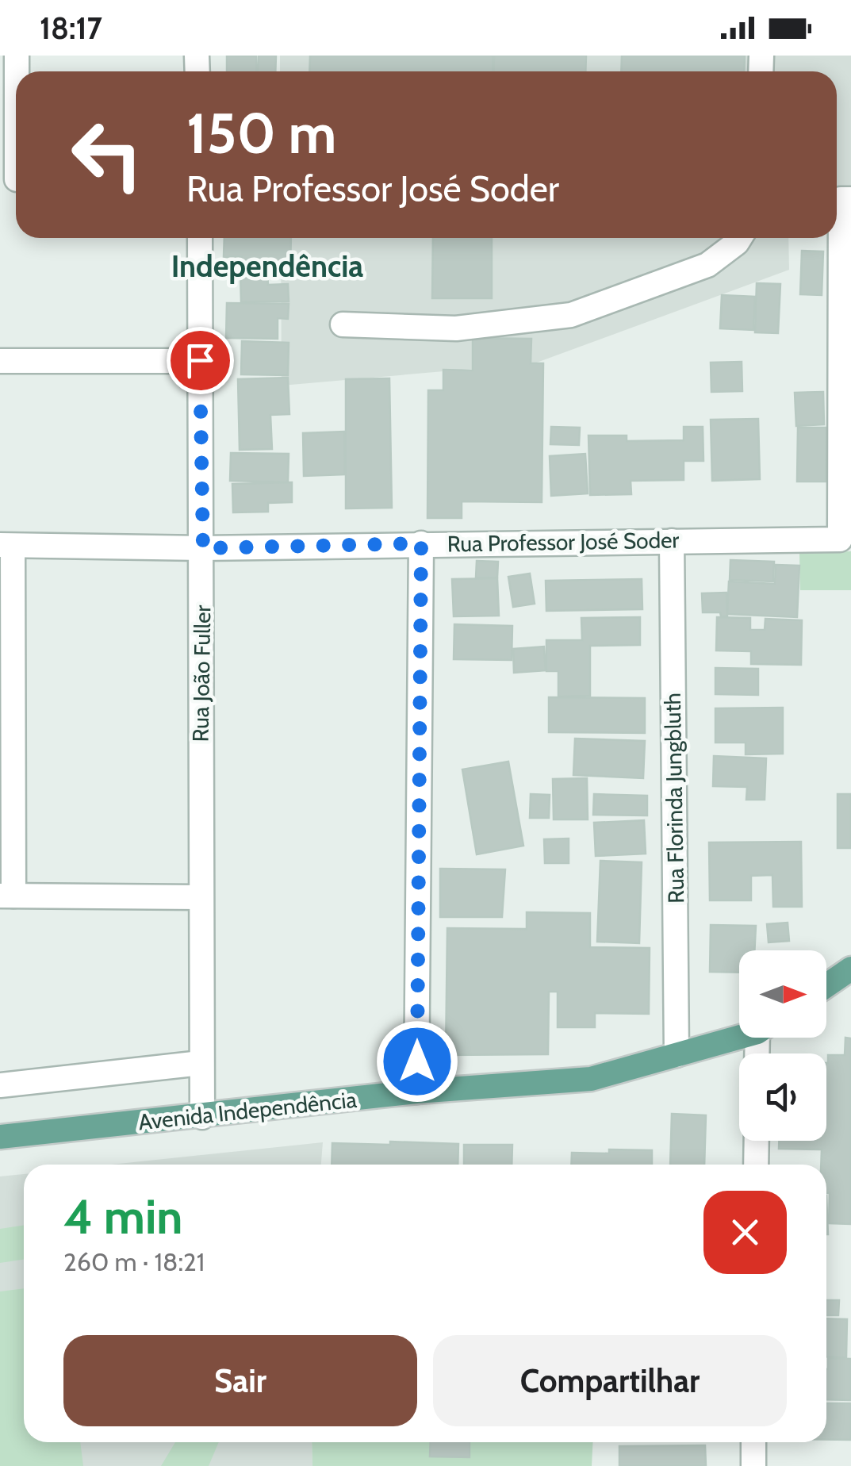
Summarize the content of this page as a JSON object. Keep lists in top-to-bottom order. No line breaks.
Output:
{"streets":{"main road":["Avenida Independência"],"street":["Rua Professor José Soder","Rua João Fuller","Rua Florinda Jungbluth"]},"crossings":[["Rua Professor José Soder","Rua João Fuller"],["Rua Professor José Soder","Rua Florinda Jungbluth"],["Rua João Fuller","Avenida Independência"],["Rua Florinda Jungbluth","Avenida Independência"]],"districts":["Independência"],"north":"right","page":{"status":"18:17","turn":["150 m","Rua Professor José Soder"],"heading":["4 min","260 m · 18:21"],"buttons":["Sair","Compartilhar"]}}
